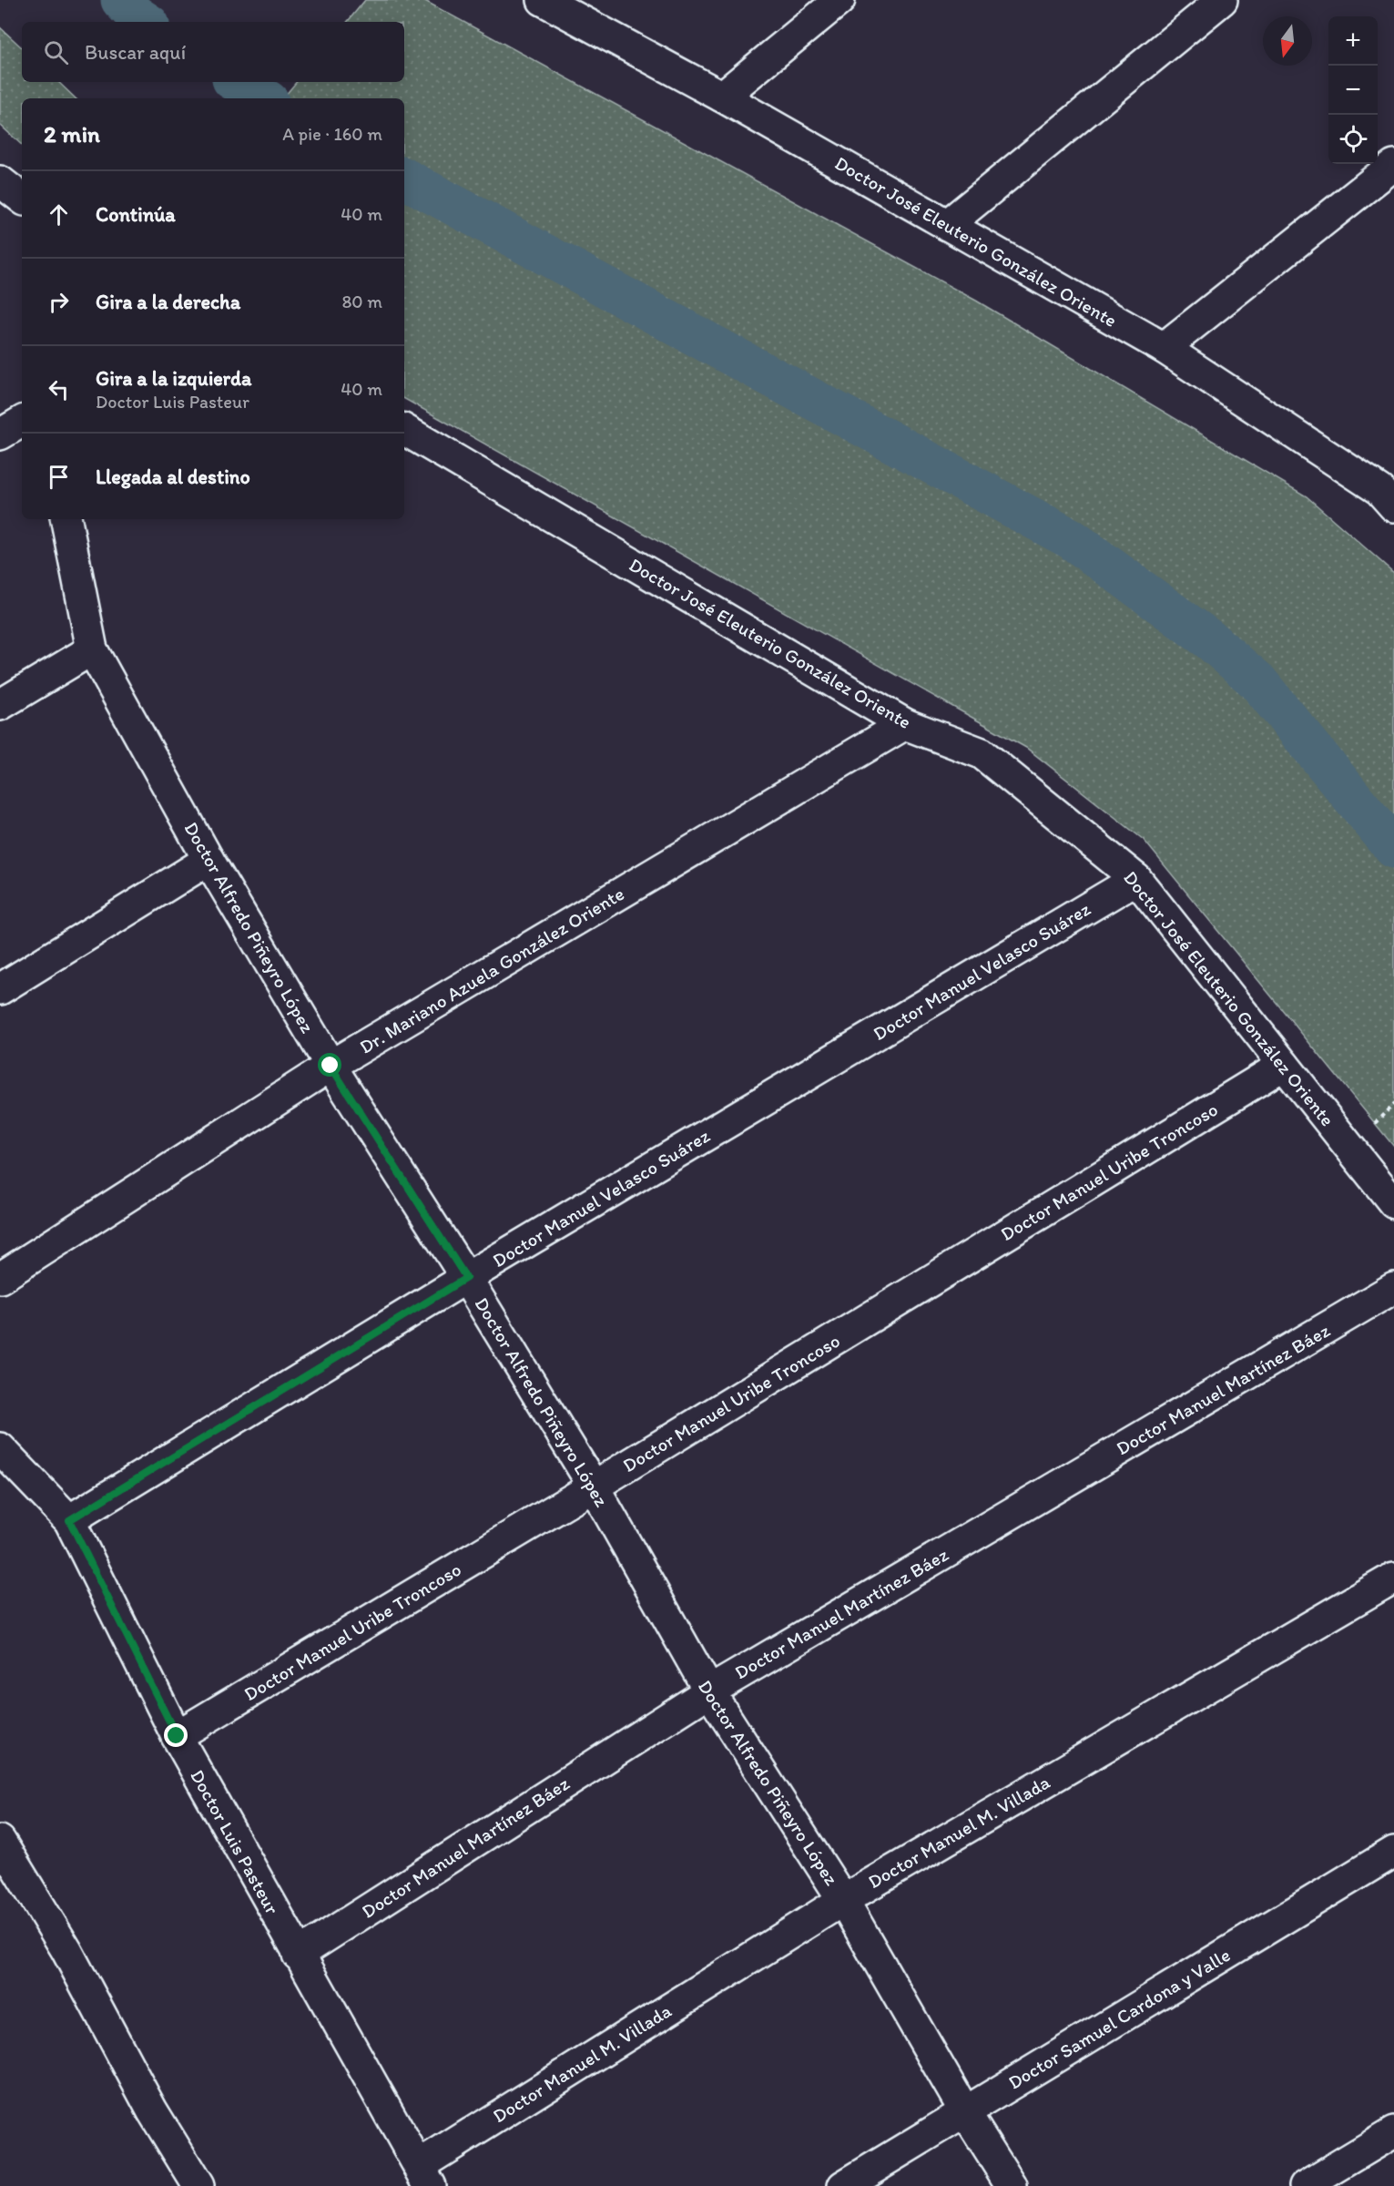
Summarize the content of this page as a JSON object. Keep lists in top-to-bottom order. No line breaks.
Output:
{"streets":{"street":["Doctor José Eleuterio González Oriente","Doctor Alfredo Piñeyro López","Dr. Mariano Azuela González Oriente","Doctor Manuel Velasco Suárez","Doctor Manuel Uribe Troncoso","Doctor Manuel Martínez Báez","Doctor Manuel M. Villada","Doctor Luis Pasteur","Doctor Samuel Cardona y Valle"]},"crossings":[["Doctor José Eleuterio González Oriente","Dr. Mariano Azuela González Oriente"],["Doctor José Eleuterio González Oriente","Doctor Manuel Velasco Suárez"],["Doctor José Eleuterio González Oriente","Doctor Manuel Uribe Troncoso"],["Doctor Alfredo Piñeyro López","Dr. Mariano Azuela González Oriente"],["Doctor Alfredo Piñeyro López","Doctor Manuel Velasco Suárez"],["Doctor Alfredo Piñeyro López","Doctor Manuel Uribe Troncoso"],["Doctor Alfredo Piñeyro López","Doctor Manuel Martínez Báez"],["Doctor Alfredo Piñeyro López","Doctor Manuel M. Villada"],["Doctor Alfredo Piñeyro López","Doctor Samuel Cardona y Valle"],["Doctor Manuel Velasco Suárez","Doctor Luis Pasteur"],["Doctor Manuel Uribe Troncoso","Doctor Luis Pasteur"],["Doctor Manuel Martínez Báez","Doctor Luis Pasteur"],["Doctor Manuel M. Villada","Doctor Luis Pasteur"]],"north":"bottom","page":{"map_buttons":["+","−"],"search":"Buscar aquí","heading":["2 min","A pie · 160 m"],"list":[["Continúa","40 m"],["Gira a la derecha","80 m"],["Gira a la izquierda","Doctor Luis Pasteur","40 m"],"Llegada al destino"]}}
